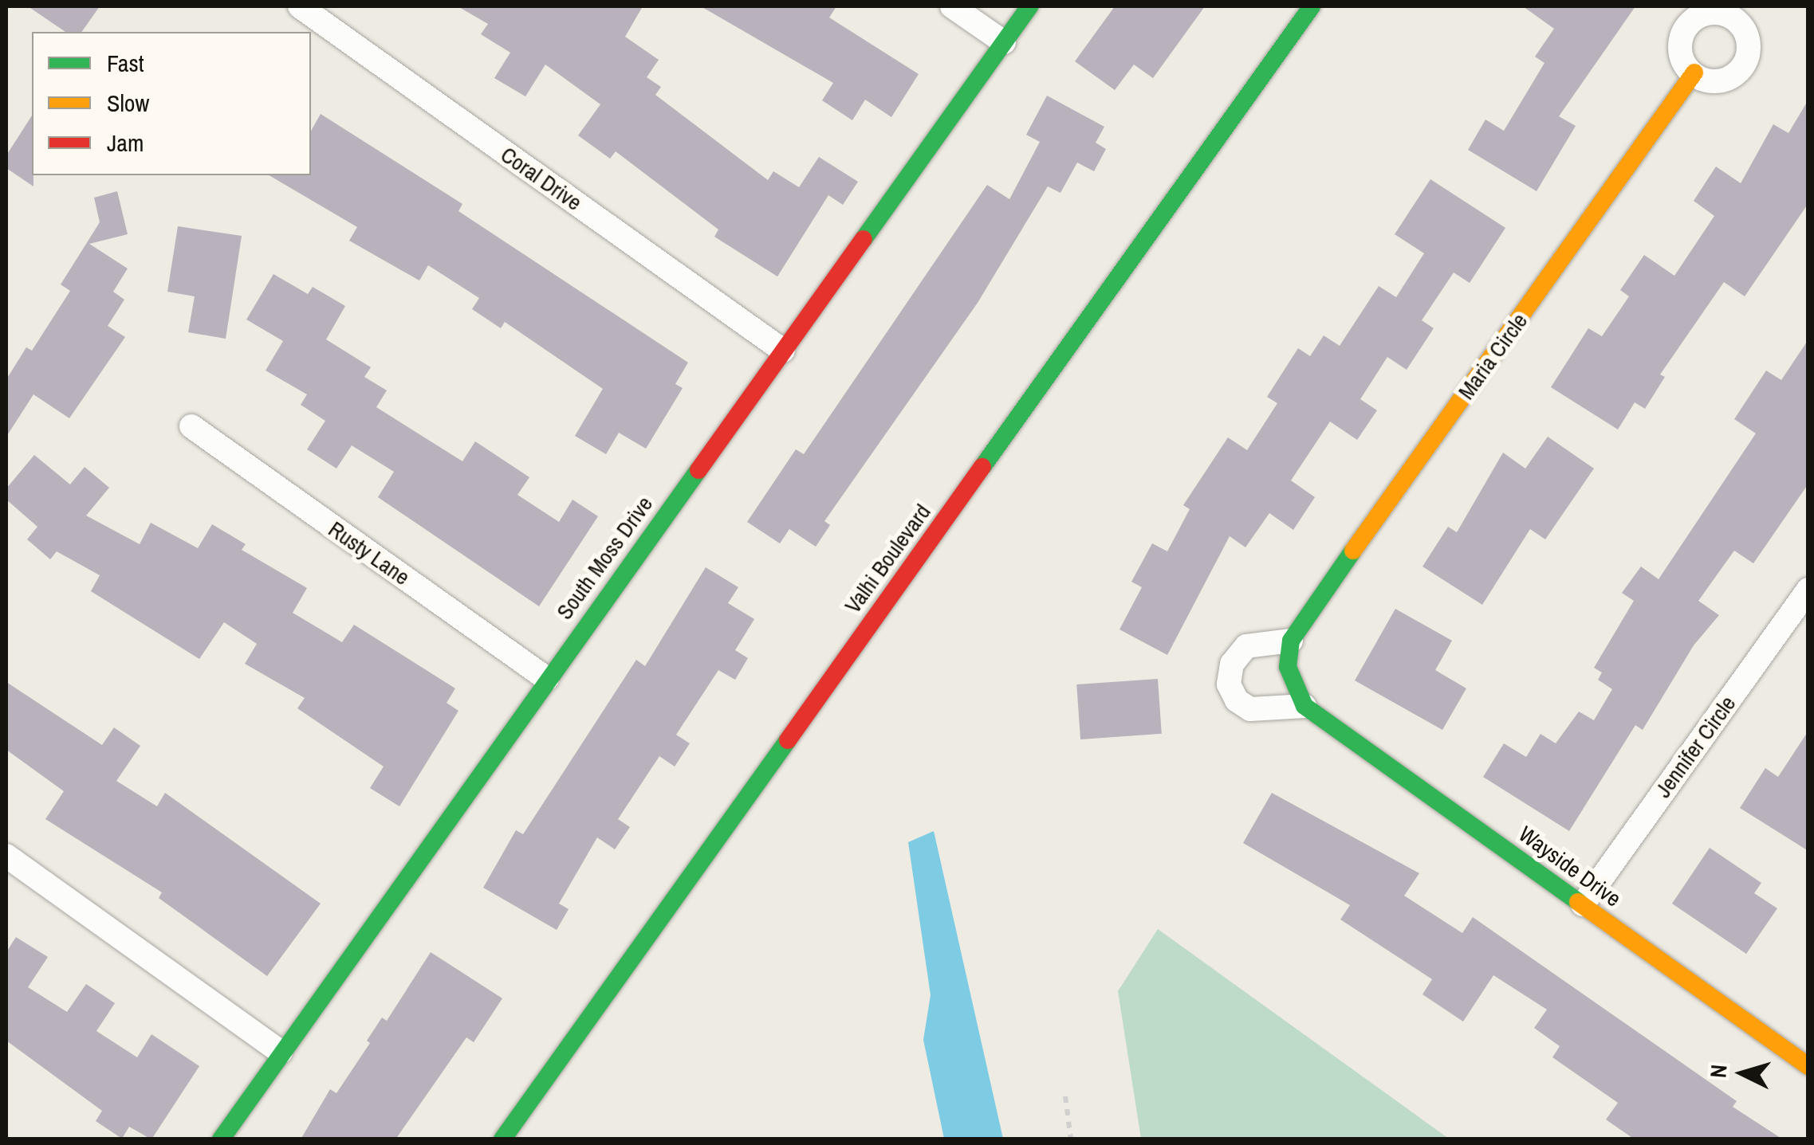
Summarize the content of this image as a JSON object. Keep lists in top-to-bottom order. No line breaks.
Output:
{"streets":{"street":["Coral Drive","Maria Circle","Rusty Lane","South Moss Drive","Valhi Boulevard","Jennifer Circle","Wayside Drive"]},"crossings":[["Coral Drive","South Moss Drive"],["Rusty Lane","South Moss Drive"],["Jennifer Circle","Wayside Drive"]],"legend":["Fast","Slow","Jam"],"north":"left"}
